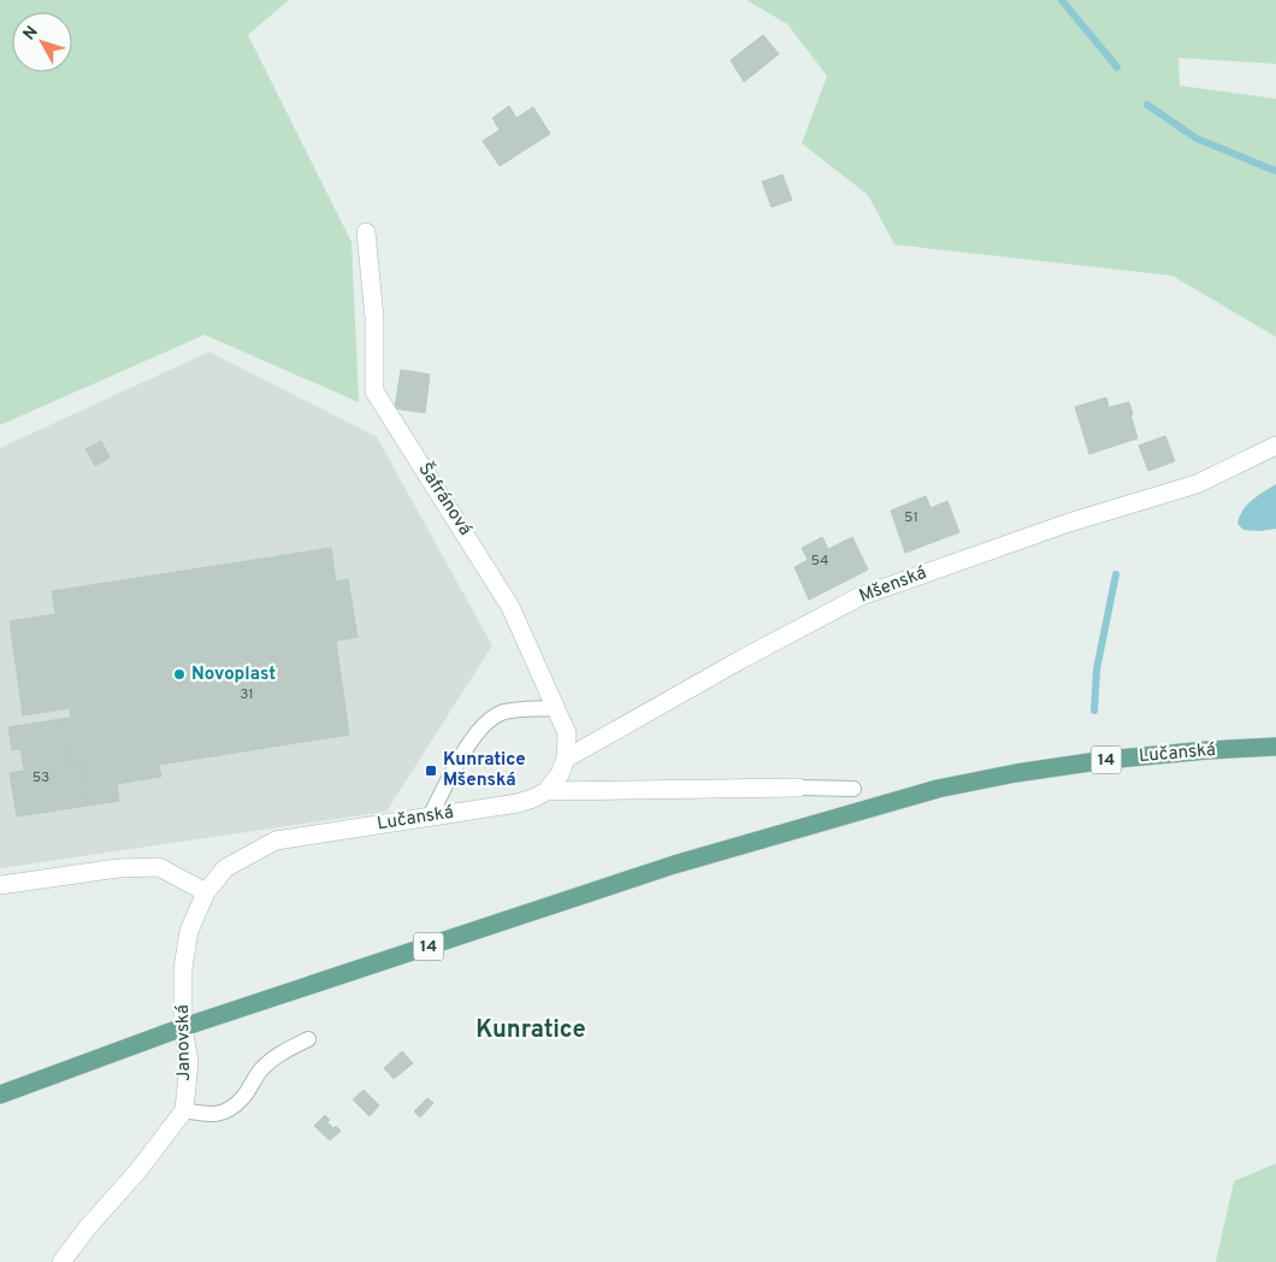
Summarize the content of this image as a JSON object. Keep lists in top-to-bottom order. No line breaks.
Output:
{"streets":{"main road":["Lučanská","14"],"street":["Šafránová","Mšenská","Janovská"]},"crossings":[["Šafránová","Mšenská"],["Lučanská","14"],["Lučanská","Janovská"],["14","Janovská"]],"districts":["Kunratice"],"places":{"other":["Novoplast"],"transit":["Kunratice Mšenská"]},"house_numbers":["51","54","31","53"],"north":"top left"}
